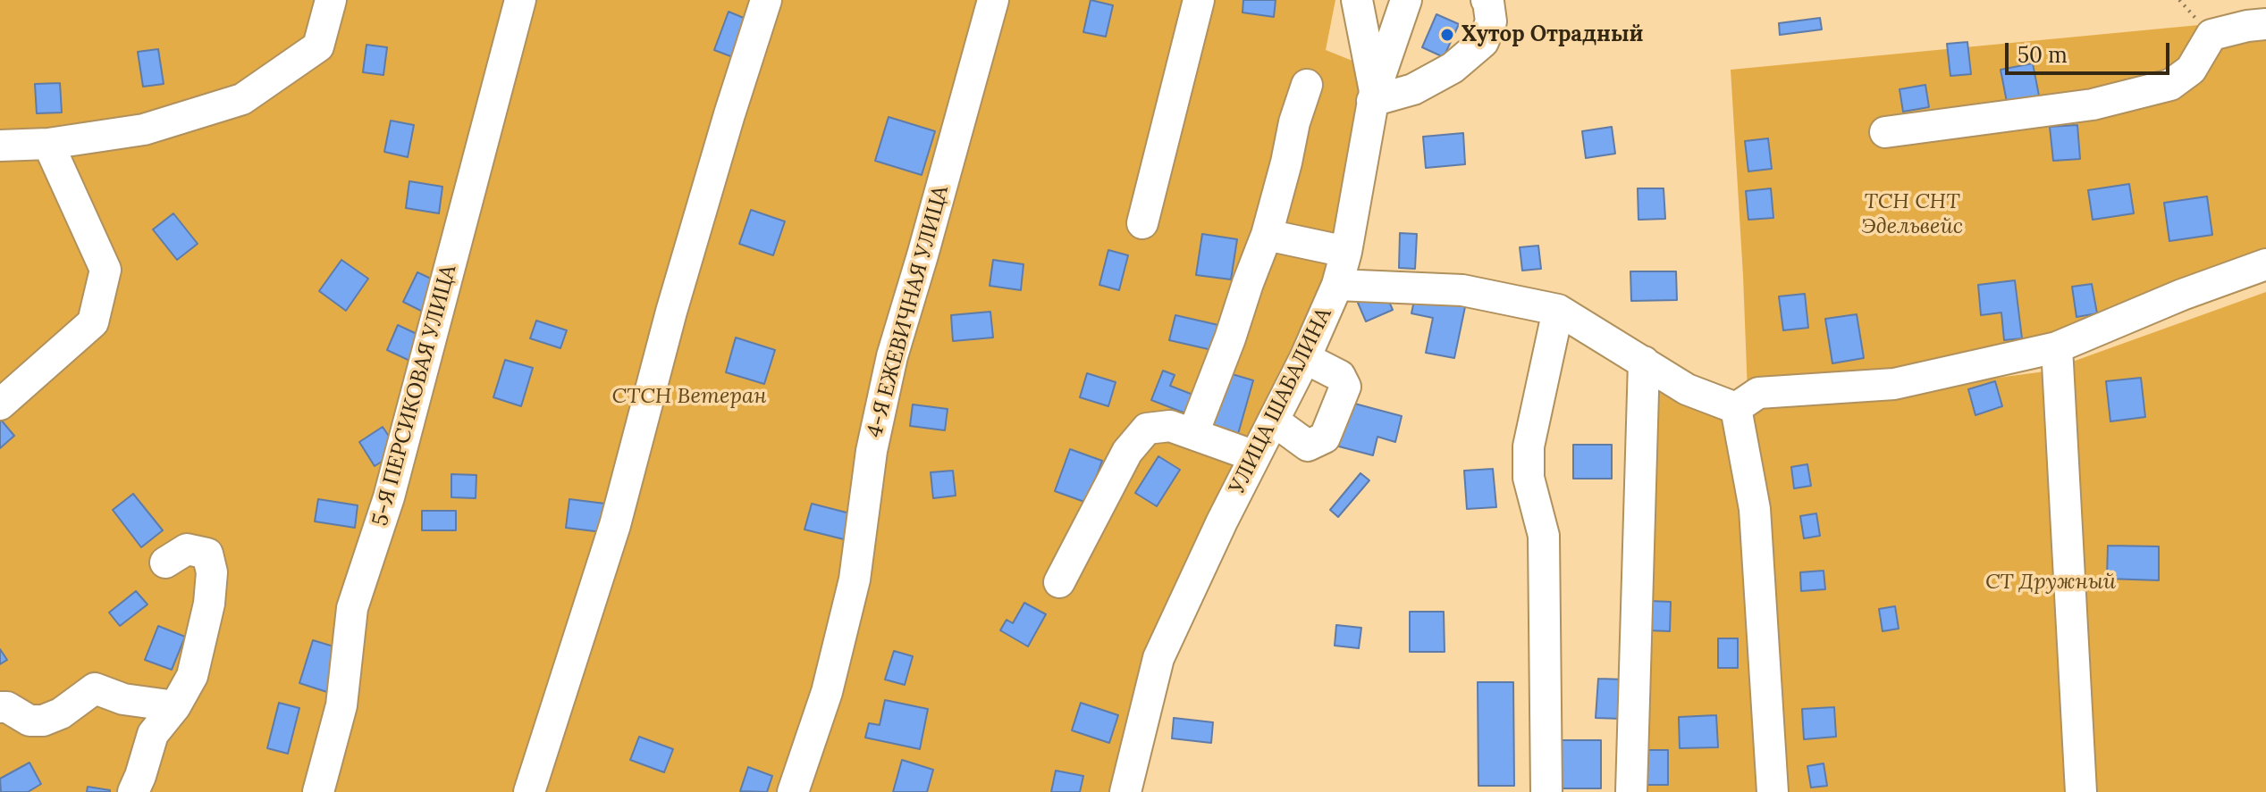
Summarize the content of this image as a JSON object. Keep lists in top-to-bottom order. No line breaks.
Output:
{"streets":{"street":["4-Я ЕЖЕВИЧНАЯ УЛИЦА","5-Я ПЕРСИКОВАЯ УЛИЦА","УЛИЦА ШАБАЛИНА"]},"parks":["ТСН СНТ Эдельвейс","СТСН Ветеран","СТ Дружный"],"places":["Хутор Отрадный"],"scale_bar":"50 m"}
